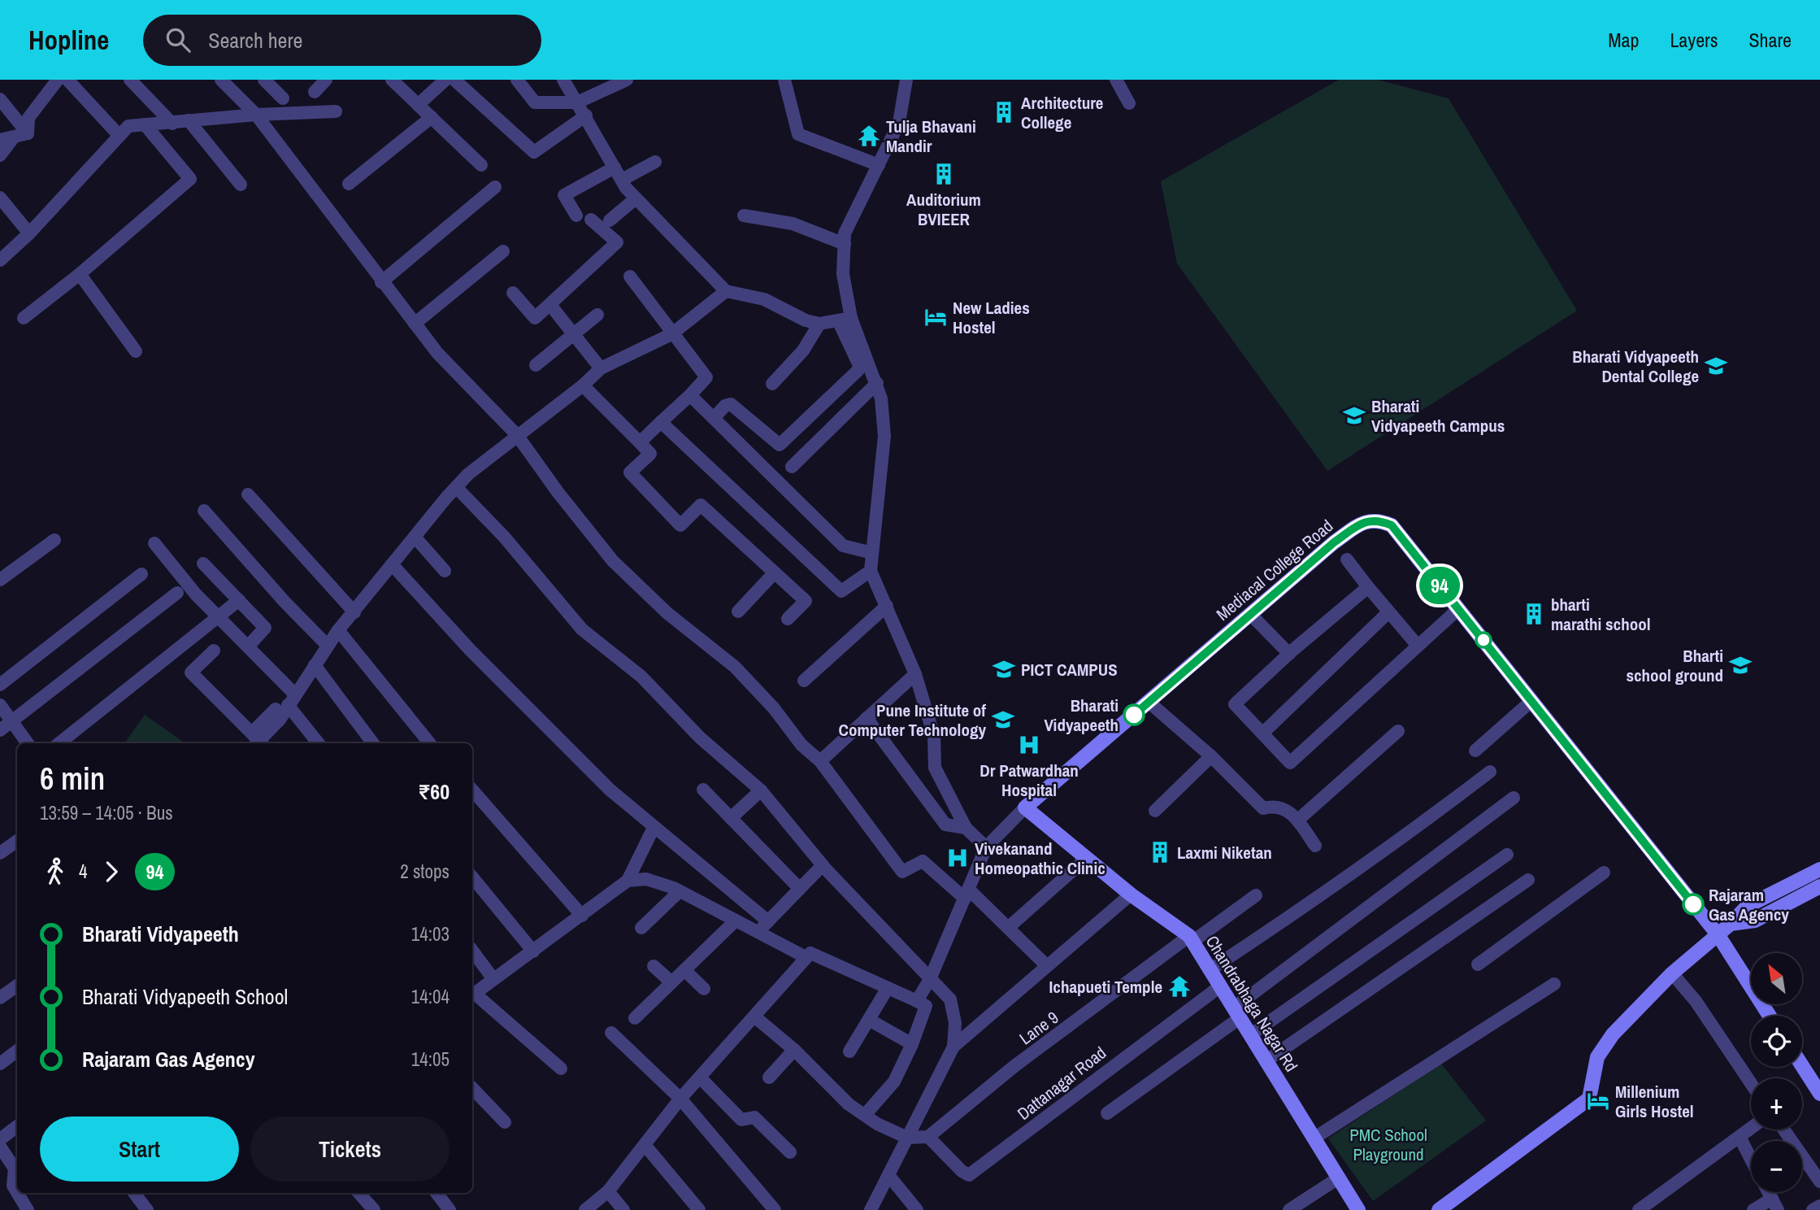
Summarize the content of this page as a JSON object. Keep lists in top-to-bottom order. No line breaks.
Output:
{"streets":{"street":["Mediacal College Road","Chandrabhaga Nagar Rd","Lane 9","Dattanagar Road"]},"crossings":[["Mediacal College Road","Chandrabhaga Nagar Rd"],["Chandrabhaga Nagar Rd","Lane 9"],["Chandrabhaga Nagar Rd","Dattanagar Road"],["Lane 9","Dattanagar Road"]],"parks":["PMC School Playground"],"places":{"building":["Architecture College","Auditorium BVIEER","bharti marathi school","Laxmi Niketan"],"temple":["Tulja Bhavani Mandir","Ichapueti Temple"],"hotel":["New Ladies Hostel","Millenium Girls Hostel"],"school or university":["Bharati Vidyapeeth Dental College","Bharati Vidyapeeth Campus","Bharti school ground","PICT CAMPUS","Pune Institute of Computer Technology"],"other":["Bharati Vidyapeeth","Rajaram Gas Agency"],"hospital":["Dr Patwardhan Hospital","Vivekanand Homeopathic Clinic"]},"lines":["bus line 94"],"north":"top left","page":{"header":"Hopline","search":"Search here","nav":["Map","Layers","Share"],"on_map":"94","heading":["6 min","13:59 – 14:05 · Bus","₹60"],"legs":["4","94","2 stops"],"list":[{"name":"Bharati Vidyapeeth","value":"14:03"},{"name":"Bharati Vidyapeeth School","value":"14:04"},{"name":"Rajaram Gas Agency","value":"14:05"}],"map_buttons":["+","−"],"buttons":["Start","Tickets"]}}
